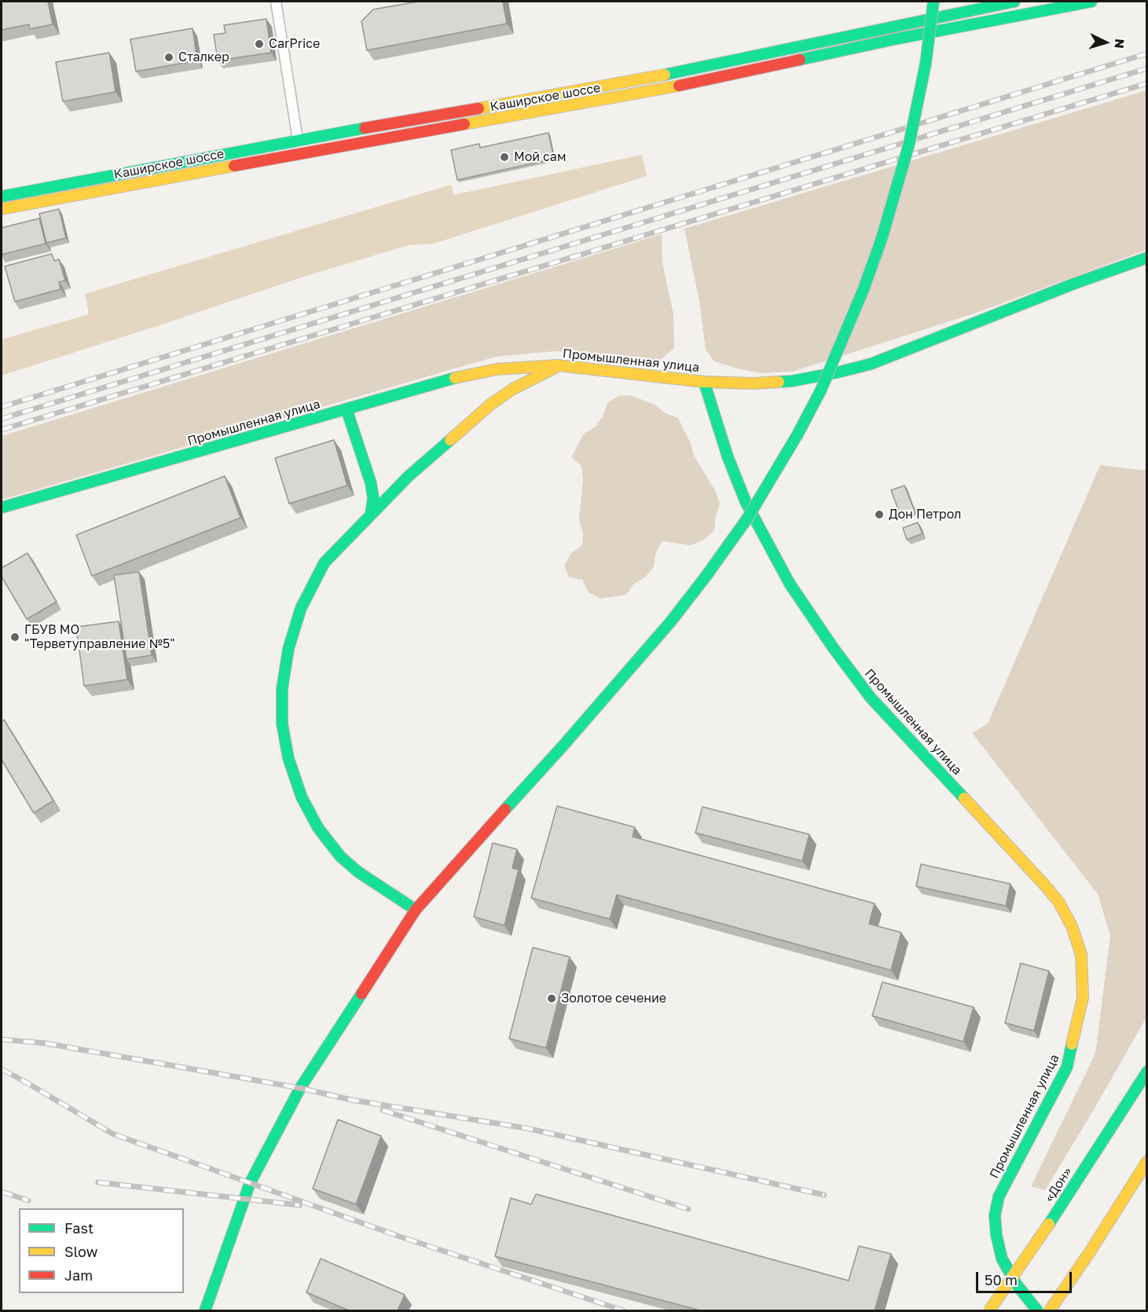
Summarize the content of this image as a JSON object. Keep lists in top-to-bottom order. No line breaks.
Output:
{"streets":{"main road":["Каширское шоссе","Промышленная улица","«Дон»"]},"places":["CarPrice","Сталкер","Мой сам","Дон Петрол","ГБУВ МО \"Терветуправление №5\"","Золотое сечение"],"legend":["Fast","Slow","Jam"],"scale_bar":"50 m","north":"right"}
